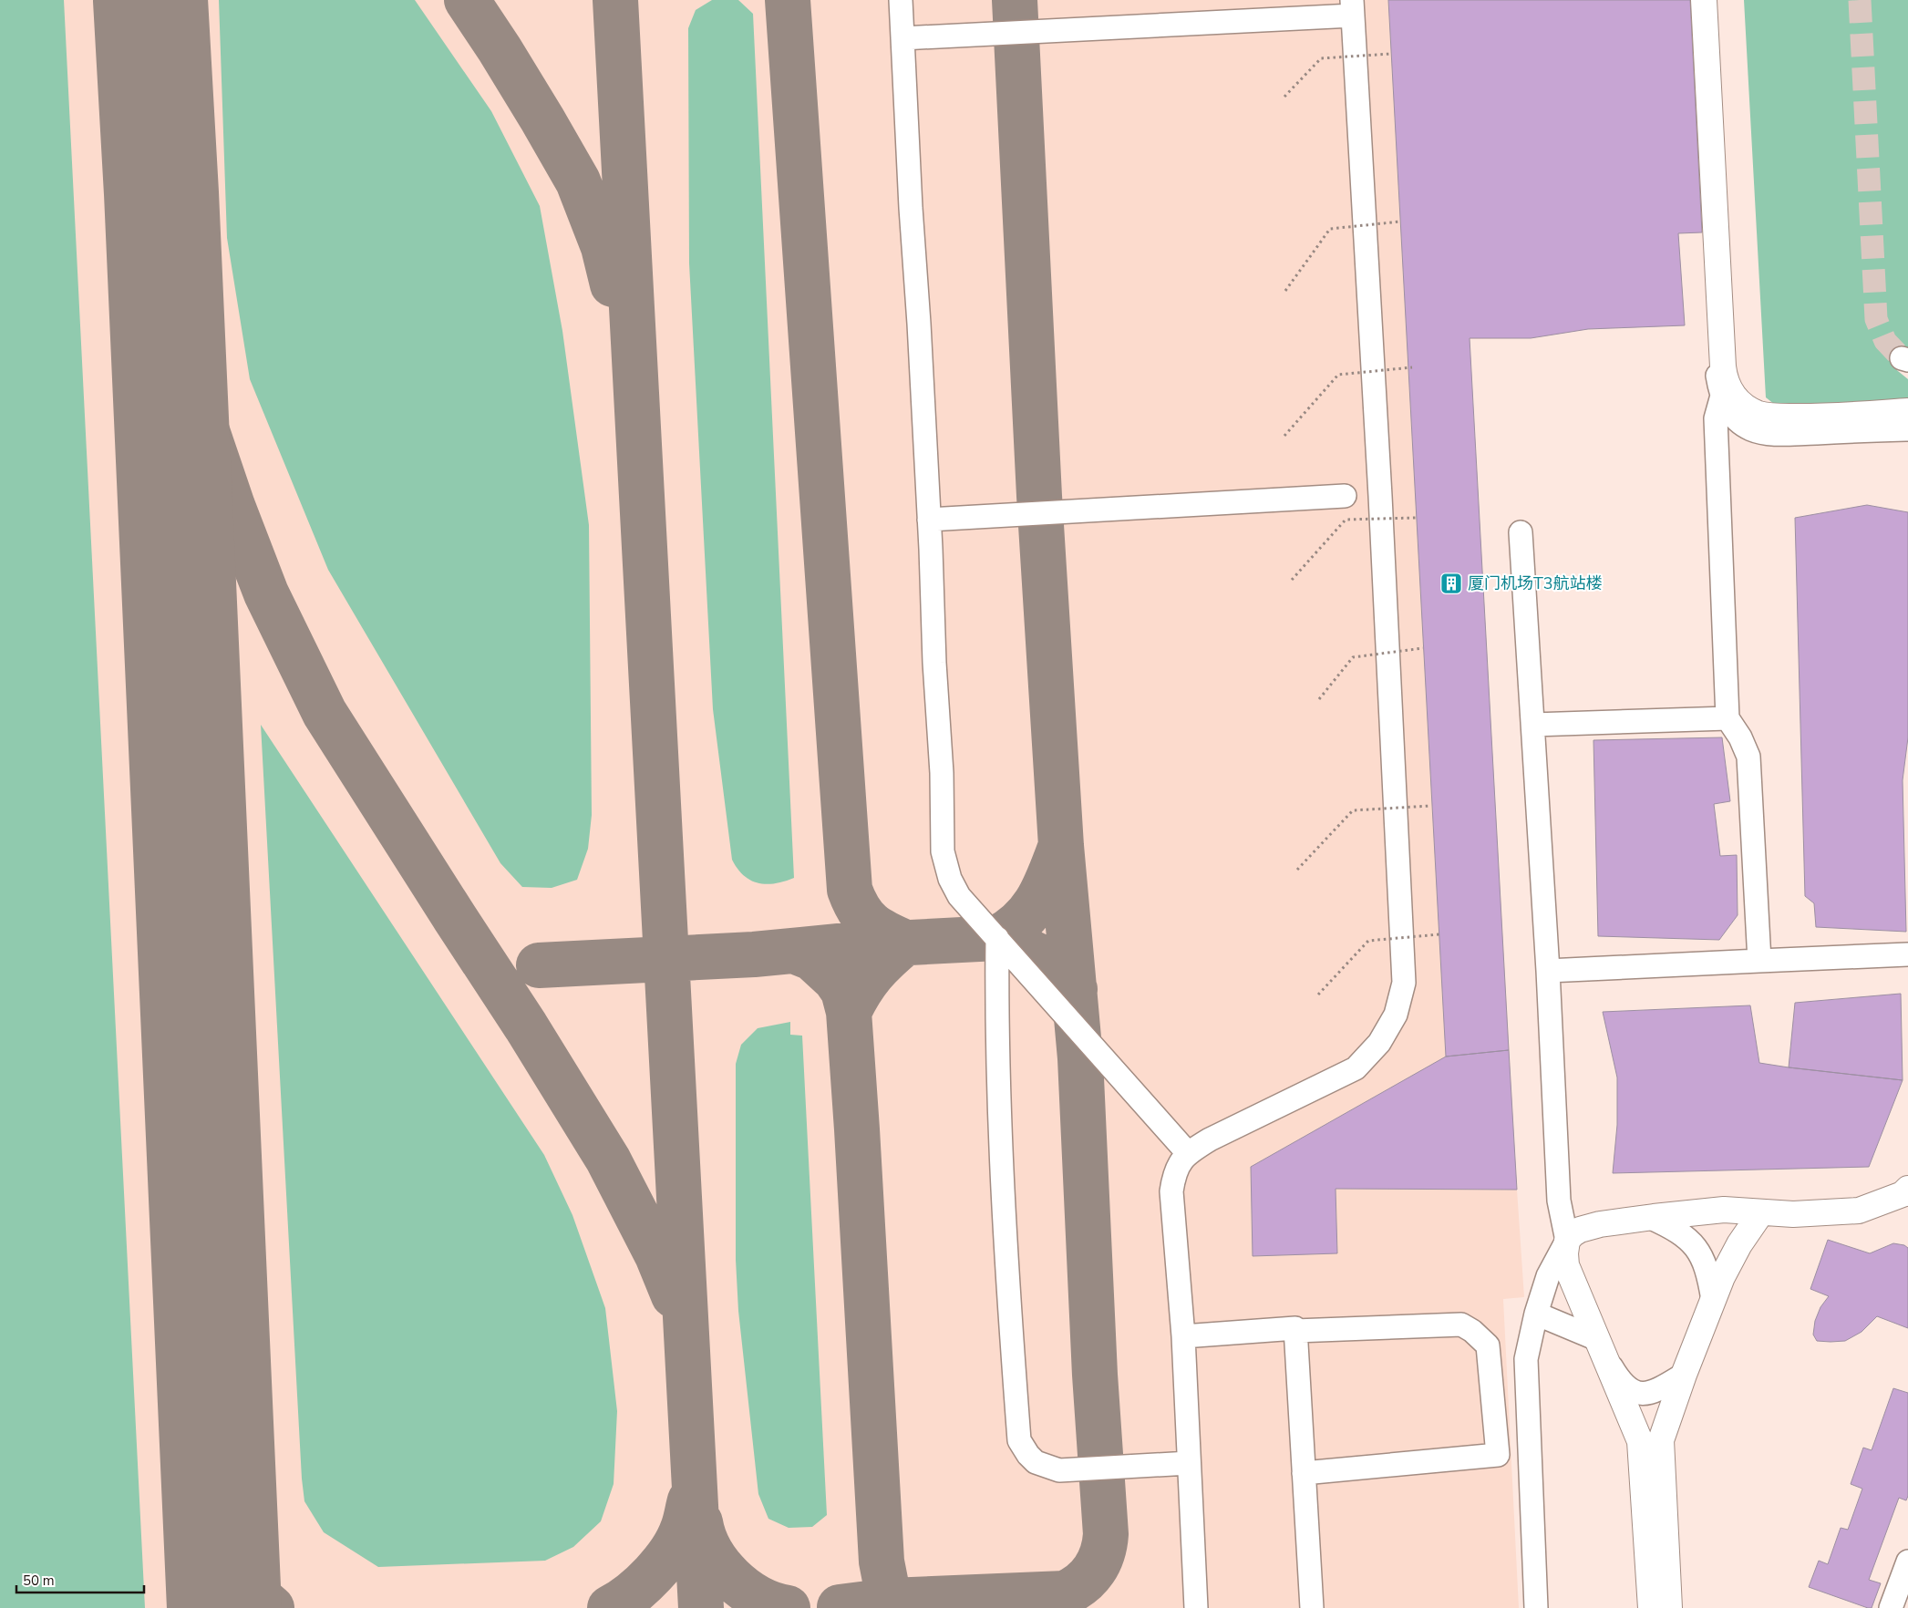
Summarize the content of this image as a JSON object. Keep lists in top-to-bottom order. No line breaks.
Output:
{"places":{"building":["厦门机场T3航站楼"]},"scale_bar":"50 m"}
